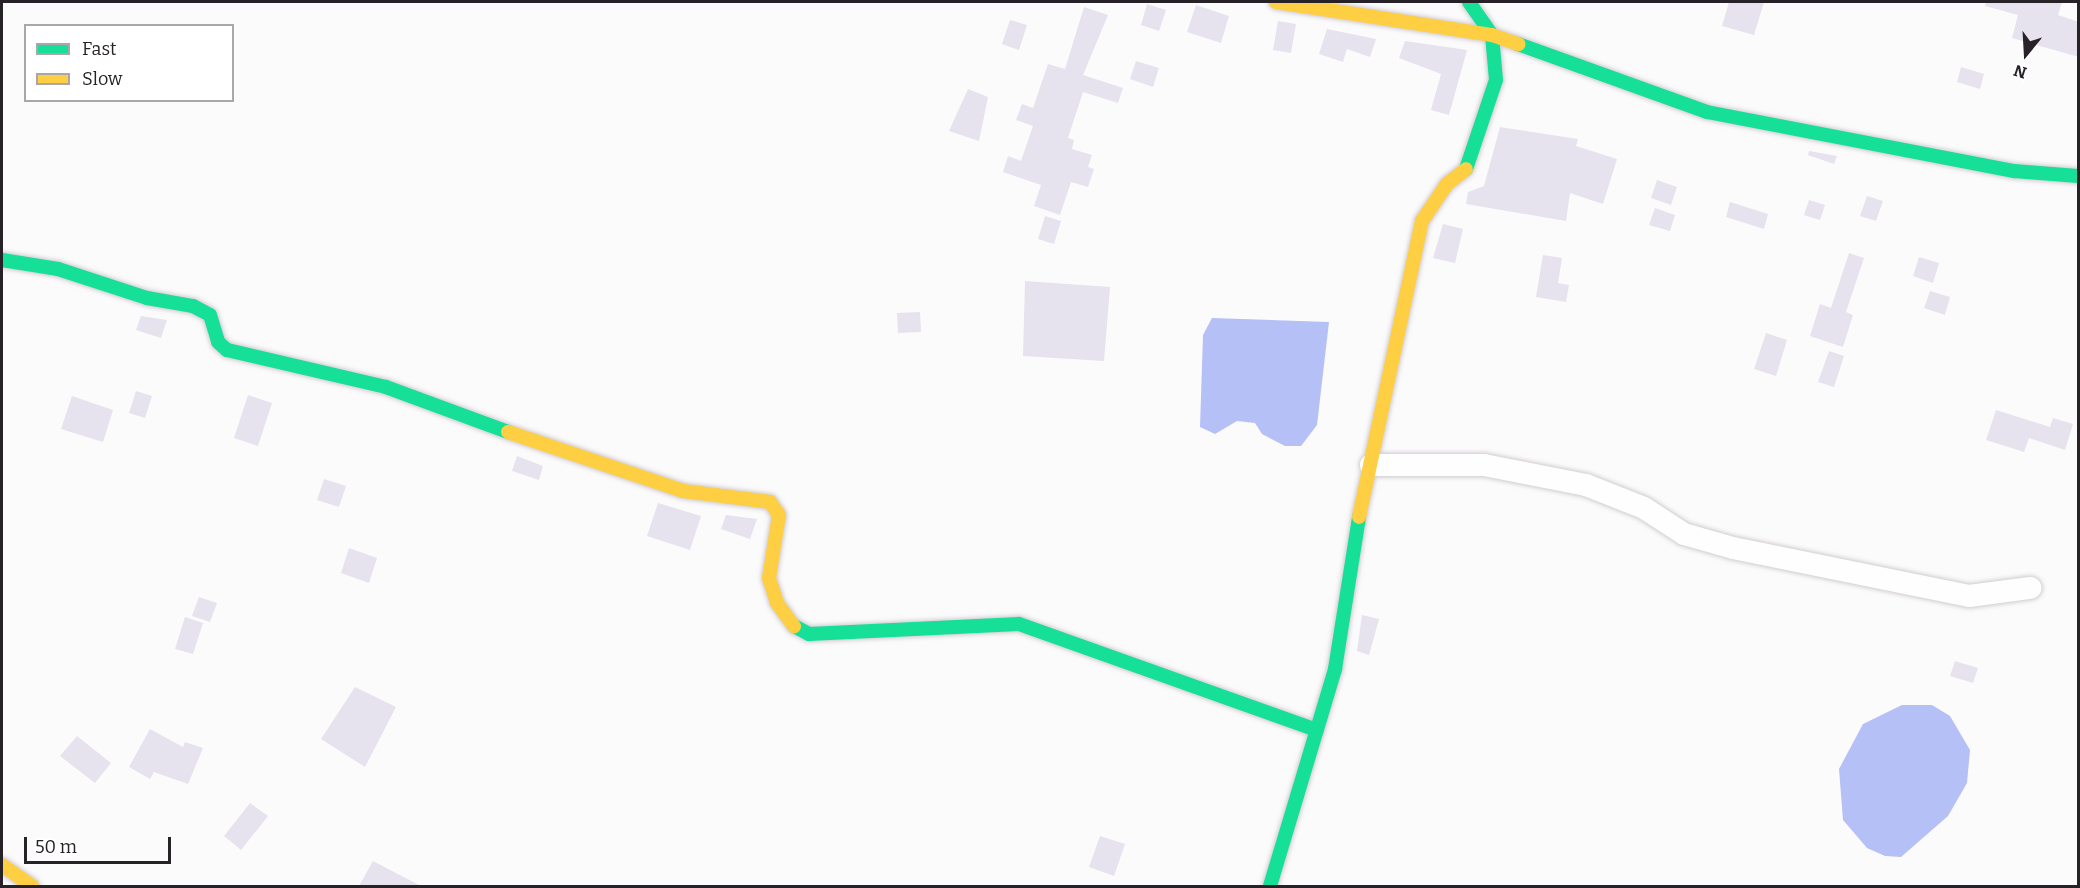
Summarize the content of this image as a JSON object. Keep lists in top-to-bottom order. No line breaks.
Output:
{"legend":["Fast","Slow"],"scale_bar":"50 m","north":"bottom"}
